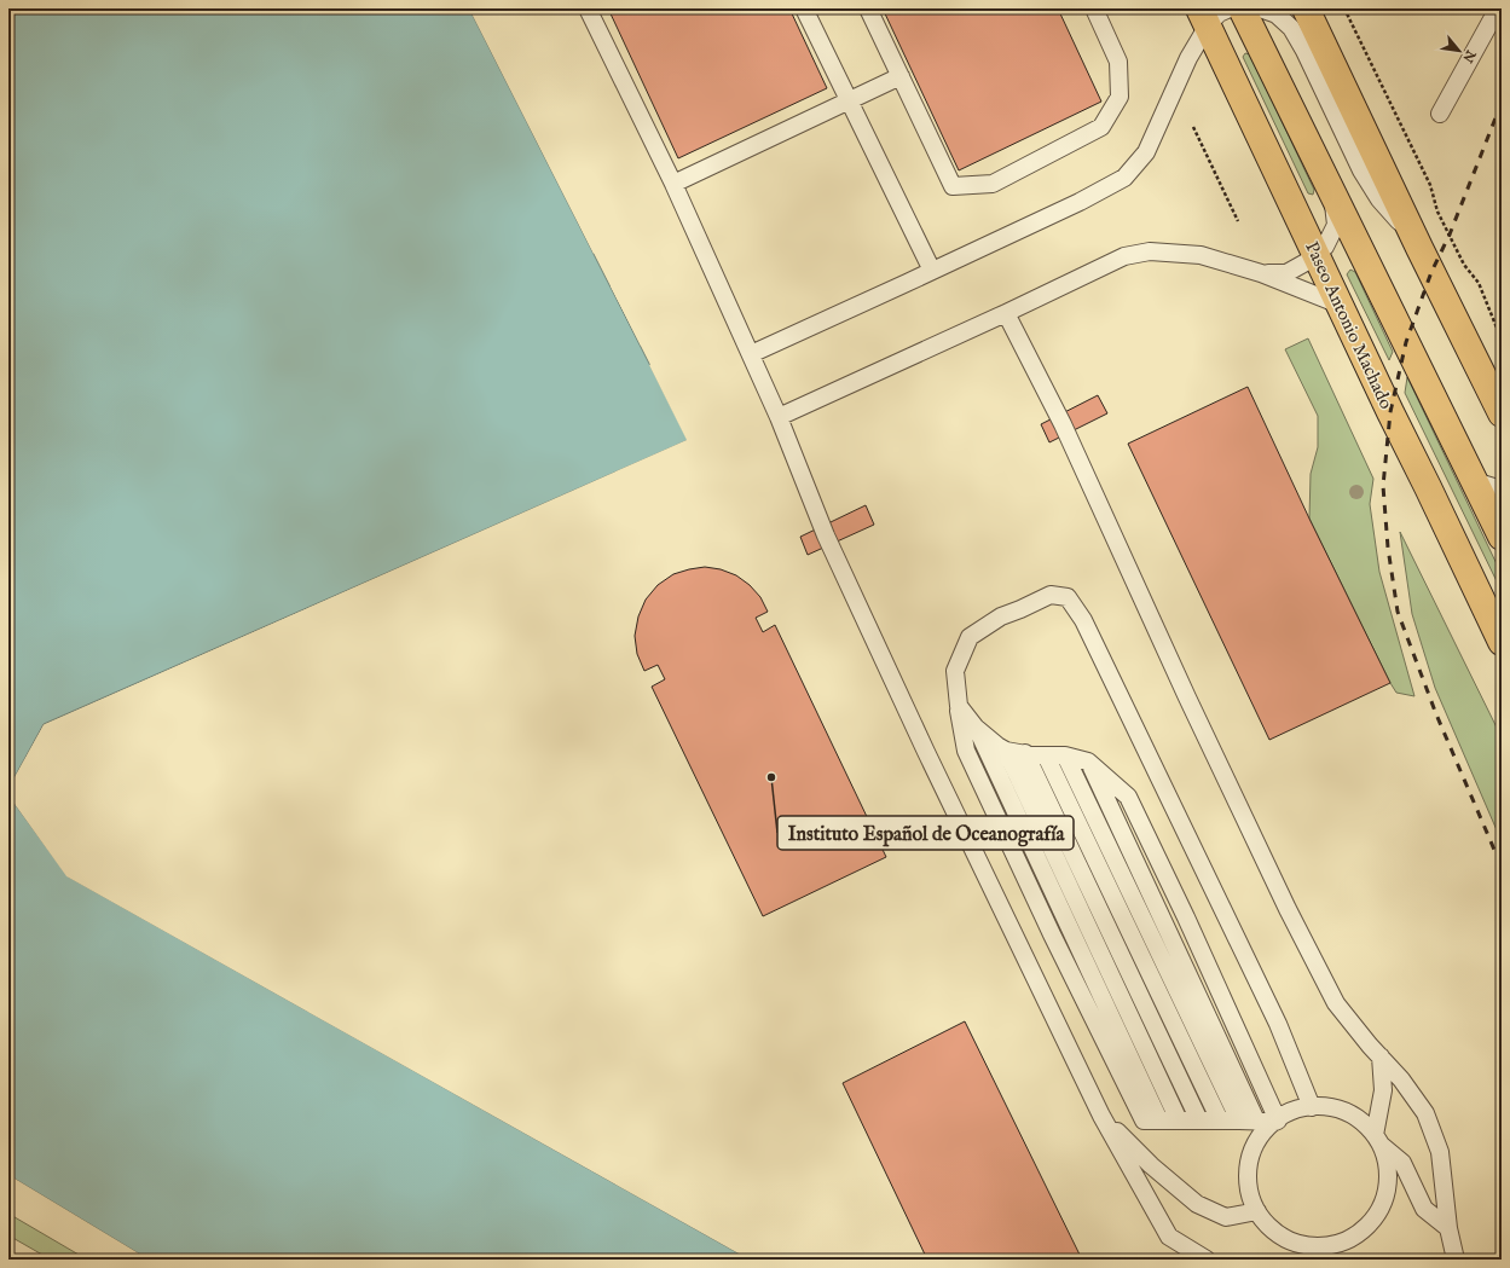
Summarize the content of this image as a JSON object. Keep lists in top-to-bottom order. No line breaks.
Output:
{"streets":{"main road":["Paseo Antonio Machado"]},"places":["Instituto Español de Oceanografía"],"north":"bottom right"}
